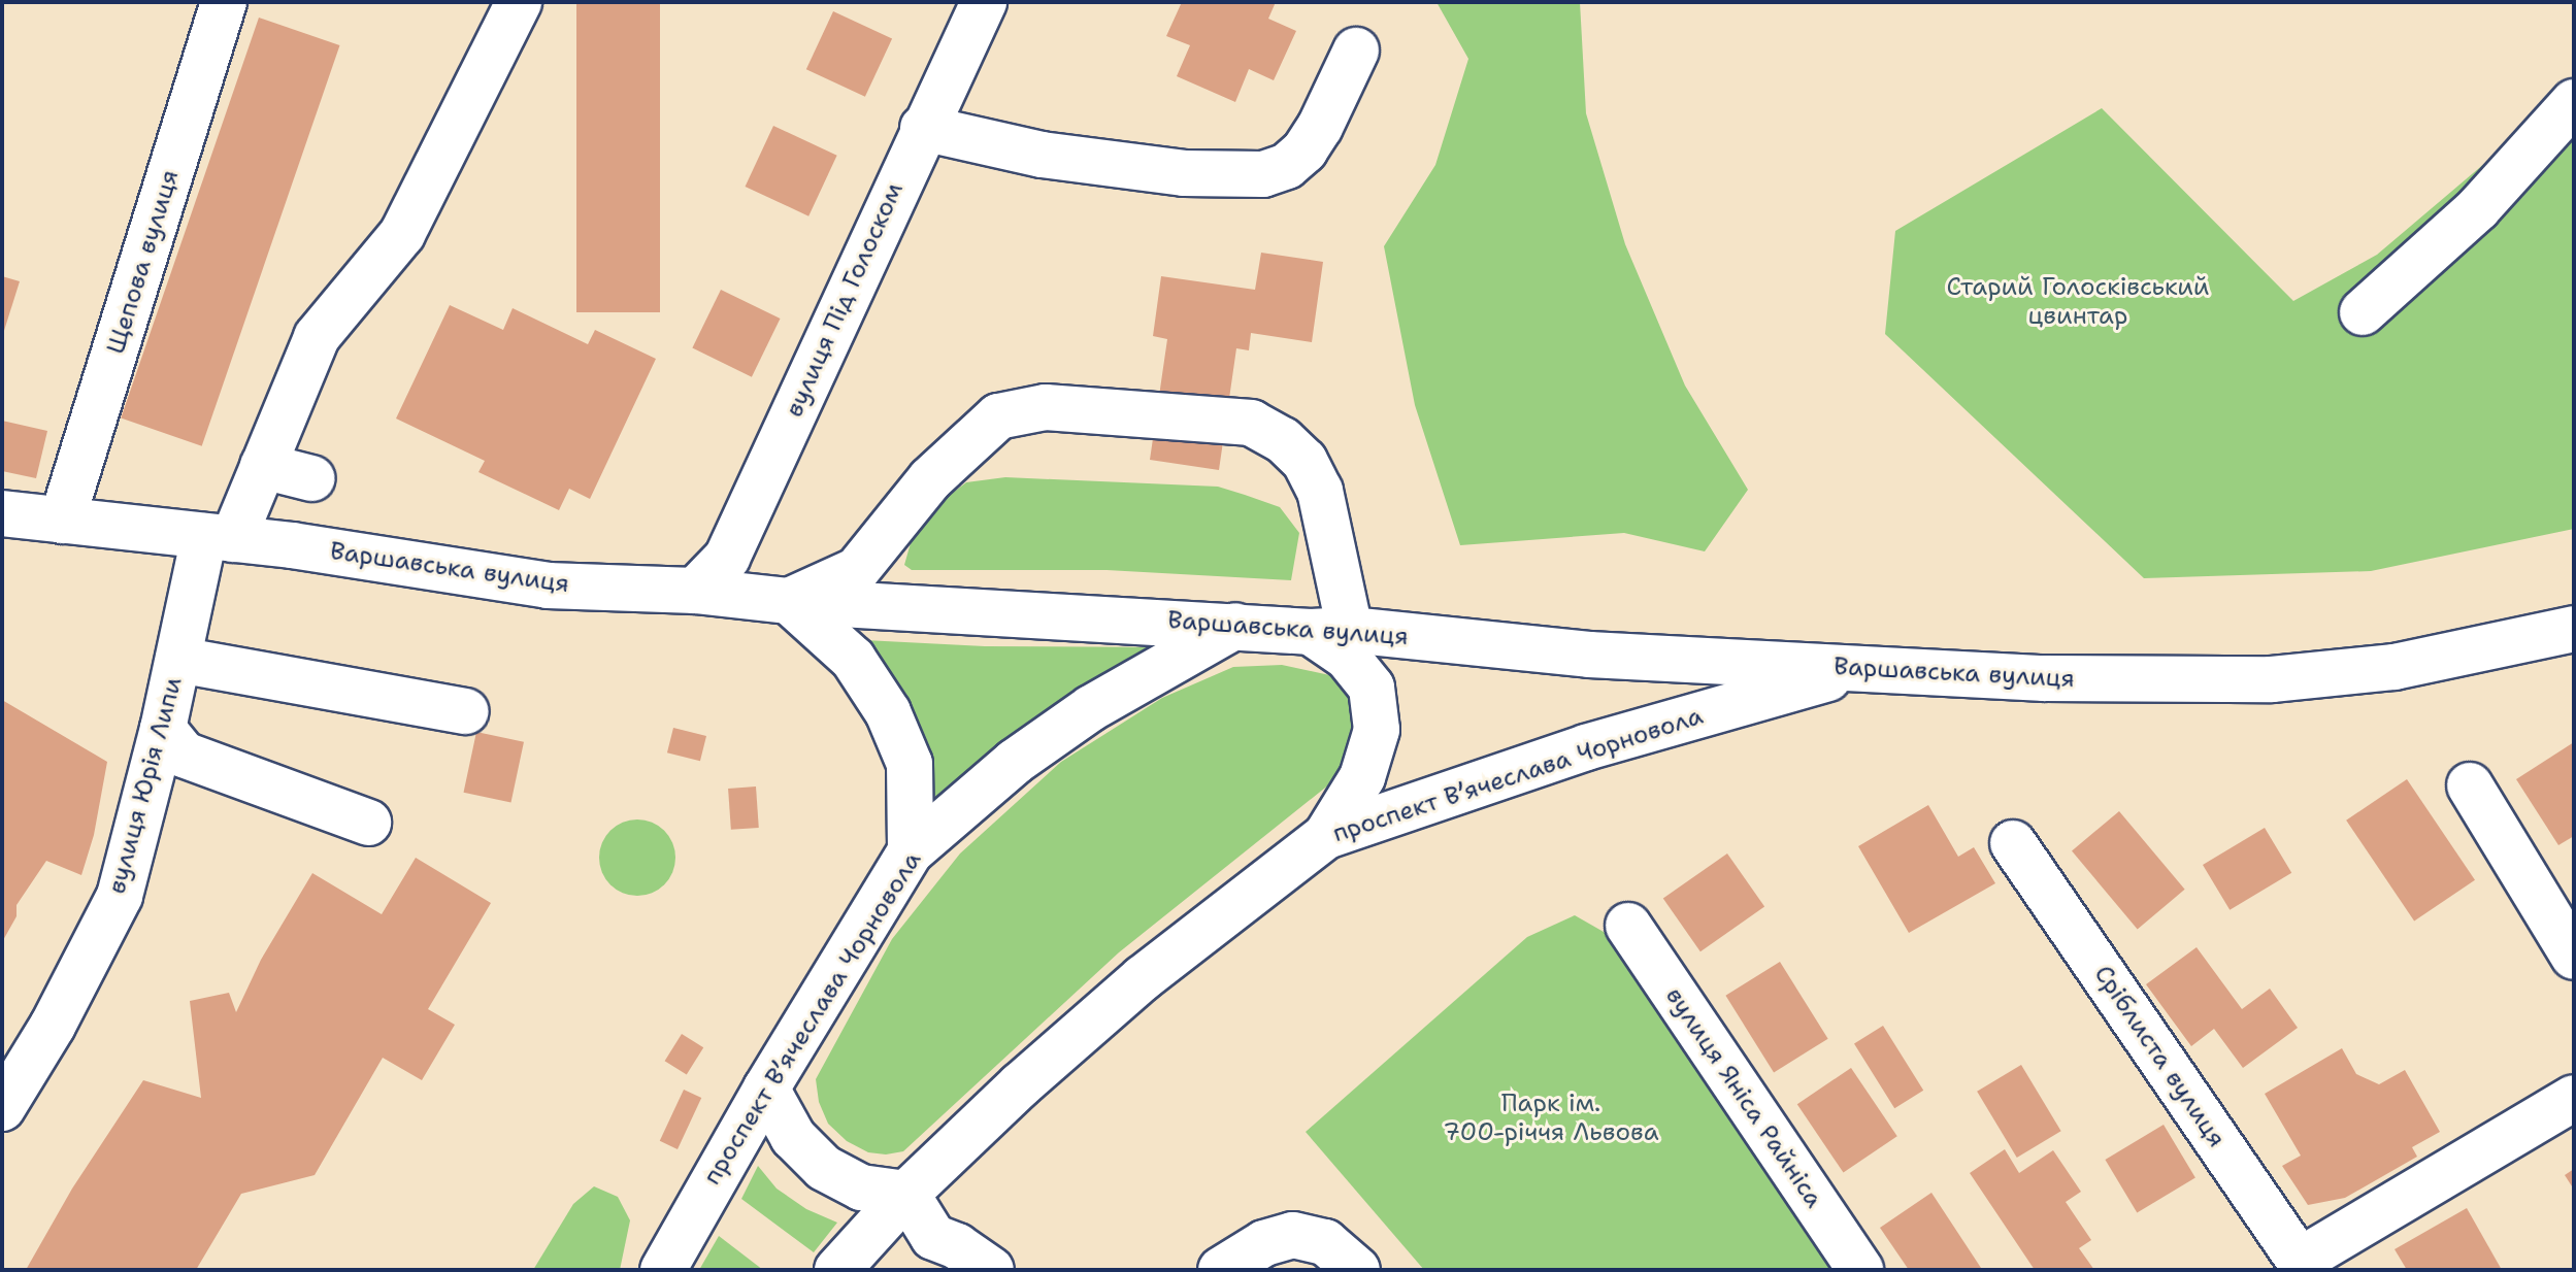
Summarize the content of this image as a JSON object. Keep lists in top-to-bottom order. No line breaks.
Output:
{"streets":{"main road":["Щепова вулиця","вулиця Під Голоском","Варшавська вулиця","проспект Вʼячеслава Чорновола","вулиця Юрія Липи","Сріблиста вулиця","вулиця Яніса Райніса"]},"crossings":[["Щепова вулиця","Варшавська вулиця"],["вулиця Під Голоском","Варшавська вулиця"],["Варшавська вулиця","проспект Вʼячеслава Чорновола"],["Варшавська вулиця","вулиця Юрія Липи"]],"parks":["Старий Голосківський цвинтар","Парк ім. 700-річчя Львова"]}
